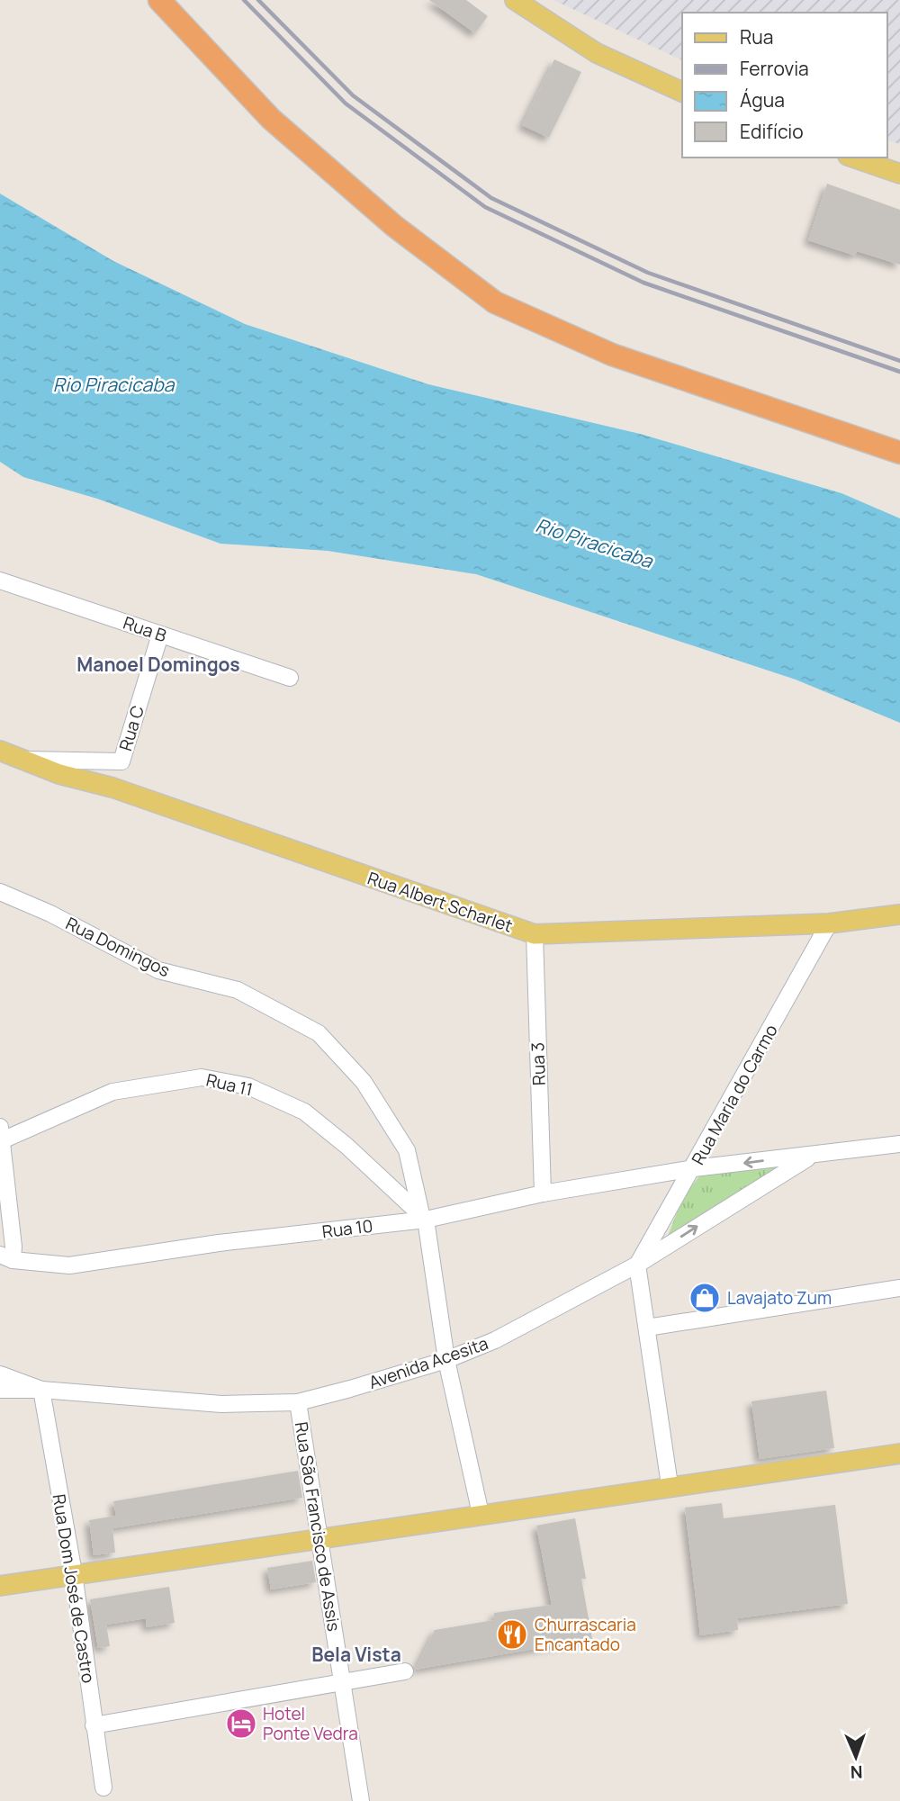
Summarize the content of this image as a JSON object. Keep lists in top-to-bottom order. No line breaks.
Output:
{"streets":{"main road":["Rua Albert Scharlet"],"street":["Rua B","Rua C","Rua Domingos","Rua 3","Rua 11","Rua Maria do Carmo","Rua 10","Avenida Acesita","Rua São Francisco de Assis","Rua Dom José de Castro"]},"crossings":[["Rua B","Rua C"],["Rua C","Rua Albert Scharlet"],["Rua Albert Scharlet","Rua 3"],["Rua Albert Scharlet","Rua Maria do Carmo"],["Rua Domingos","Rua 11"],["Rua Domingos","Rua 10"],["Rua Domingos","Avenida Acesita"],["Rua 3","Rua 10"],["Rua 11","Rua 10"],["Rua Maria do Carmo","Rua 10"],["Rua Maria do Carmo","Avenida Acesita"],["Rua 10","Avenida Acesita"],["Avenida Acesita","Rua São Francisco de Assis"],["Avenida Acesita","Rua Dom José de Castro"]],"districts":["Manoel Domingos","Bela Vista"],"water":["Rio Piracicaba"],"places":{"shop":["Lavajato Zum"],"restaurant":["Churrascaria Encantado"],"hotel":["Hotel Ponte Vedra"]},"legend":["Rua","Ferrovia","Água","Edifício"],"north":"bottom"}
